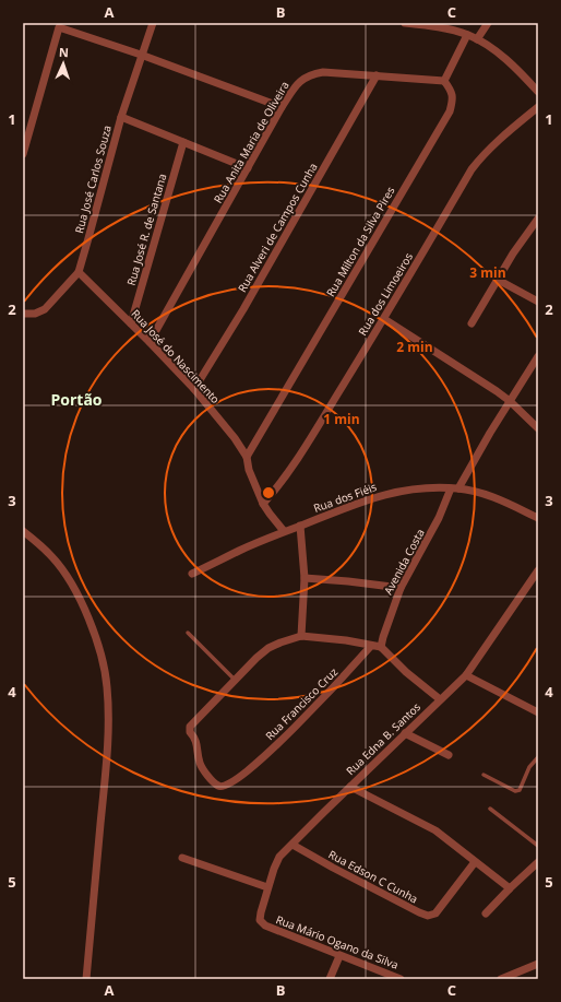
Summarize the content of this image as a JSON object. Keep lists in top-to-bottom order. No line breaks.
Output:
{"streets":{"street":["Rua Anita Maria de Oliveira","Rua José Carlos Souza","Rua Alveri de Campos Cunha","Rua José R. de Santana","Rua Milton da Silva Pires","Rua dos Limoeiros","Rua José do Nascimento","Rua dos Fiéis","Avenida Costa","Rua Francisco Cruz","Rua Edna B. Santos","Rua Edson C Cunha","Rua Mário Ogano da Silva"]},"crossings":[["Rua Anita Maria de Oliveira","Rua Alveri de Campos Cunha"],["Rua Anita Maria de Oliveira","Rua Milton da Silva Pires"],["Rua Anita Maria de Oliveira","Rua José do Nascimento"],["Rua José Carlos Souza","Rua José do Nascimento"],["Rua Alveri de Campos Cunha","Rua José do Nascimento"],["Rua José R. de Santana","Rua José do Nascimento"],["Rua Milton da Silva Pires","Rua José do Nascimento"],["Rua dos Limoeiros","Rua José do Nascimento"],["Rua José do Nascimento","Rua dos Fiéis"],["Rua dos Fiéis","Avenida Costa"],["Rua Edna B. Santos","Rua Edson C Cunha"],["Rua Edna B. Santos","Rua Mário Ogano da Silva"]],"districts":["Portão"],"north":"top","grid":{"columns":["A","B","C"],"rows":["1","2","3","4","5"]},"rings":["3 min","2 min","1 min"]}
